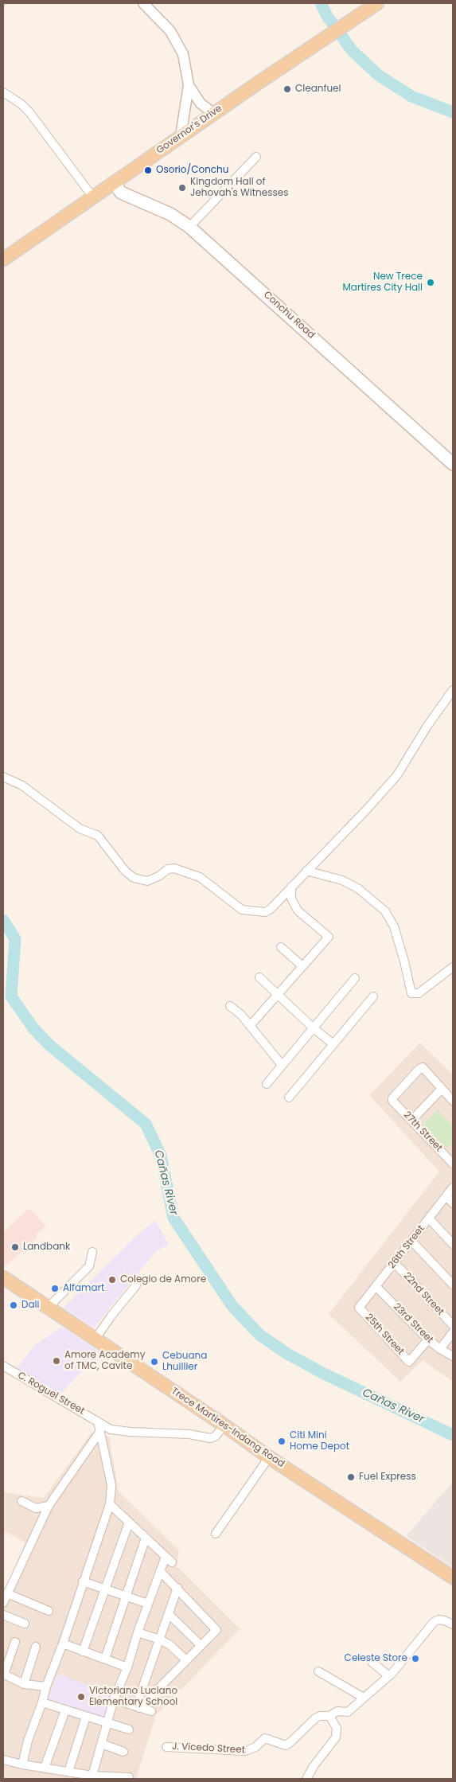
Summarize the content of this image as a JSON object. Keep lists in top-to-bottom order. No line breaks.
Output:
{"streets":{"main road":["Governor's Drive","Conchu Road","Trece Martires-Indang Road"],"street":["27th Street","26th Street","22nd Street","23rd Street","25th Street","C. Roguel Street","J. Vicedo Street"]},"crossings":[["Governor's Drive","Conchu Road"],["26th Street","22nd Street"],["26th Street","23rd Street"],["26th Street","25th Street"],["23rd Street","25th Street"],["C. Roguel Street","Trece Martires-Indang Road"]],"water":["Cañas River"],"places":["Cleanfuel","Osorio/Conchu","Kingdom Hall of Jehovah's Witnesses","New Trece Martires City Hall","Landbank","Colegio de Amore","Alfamart","Dali","Amore Academy of TMC, Cavite","Cebuana Lhuillier","Citi Mini Home Depot","Fuel Express","Celeste Store","Victoriano Luciano Elementary School"]}
